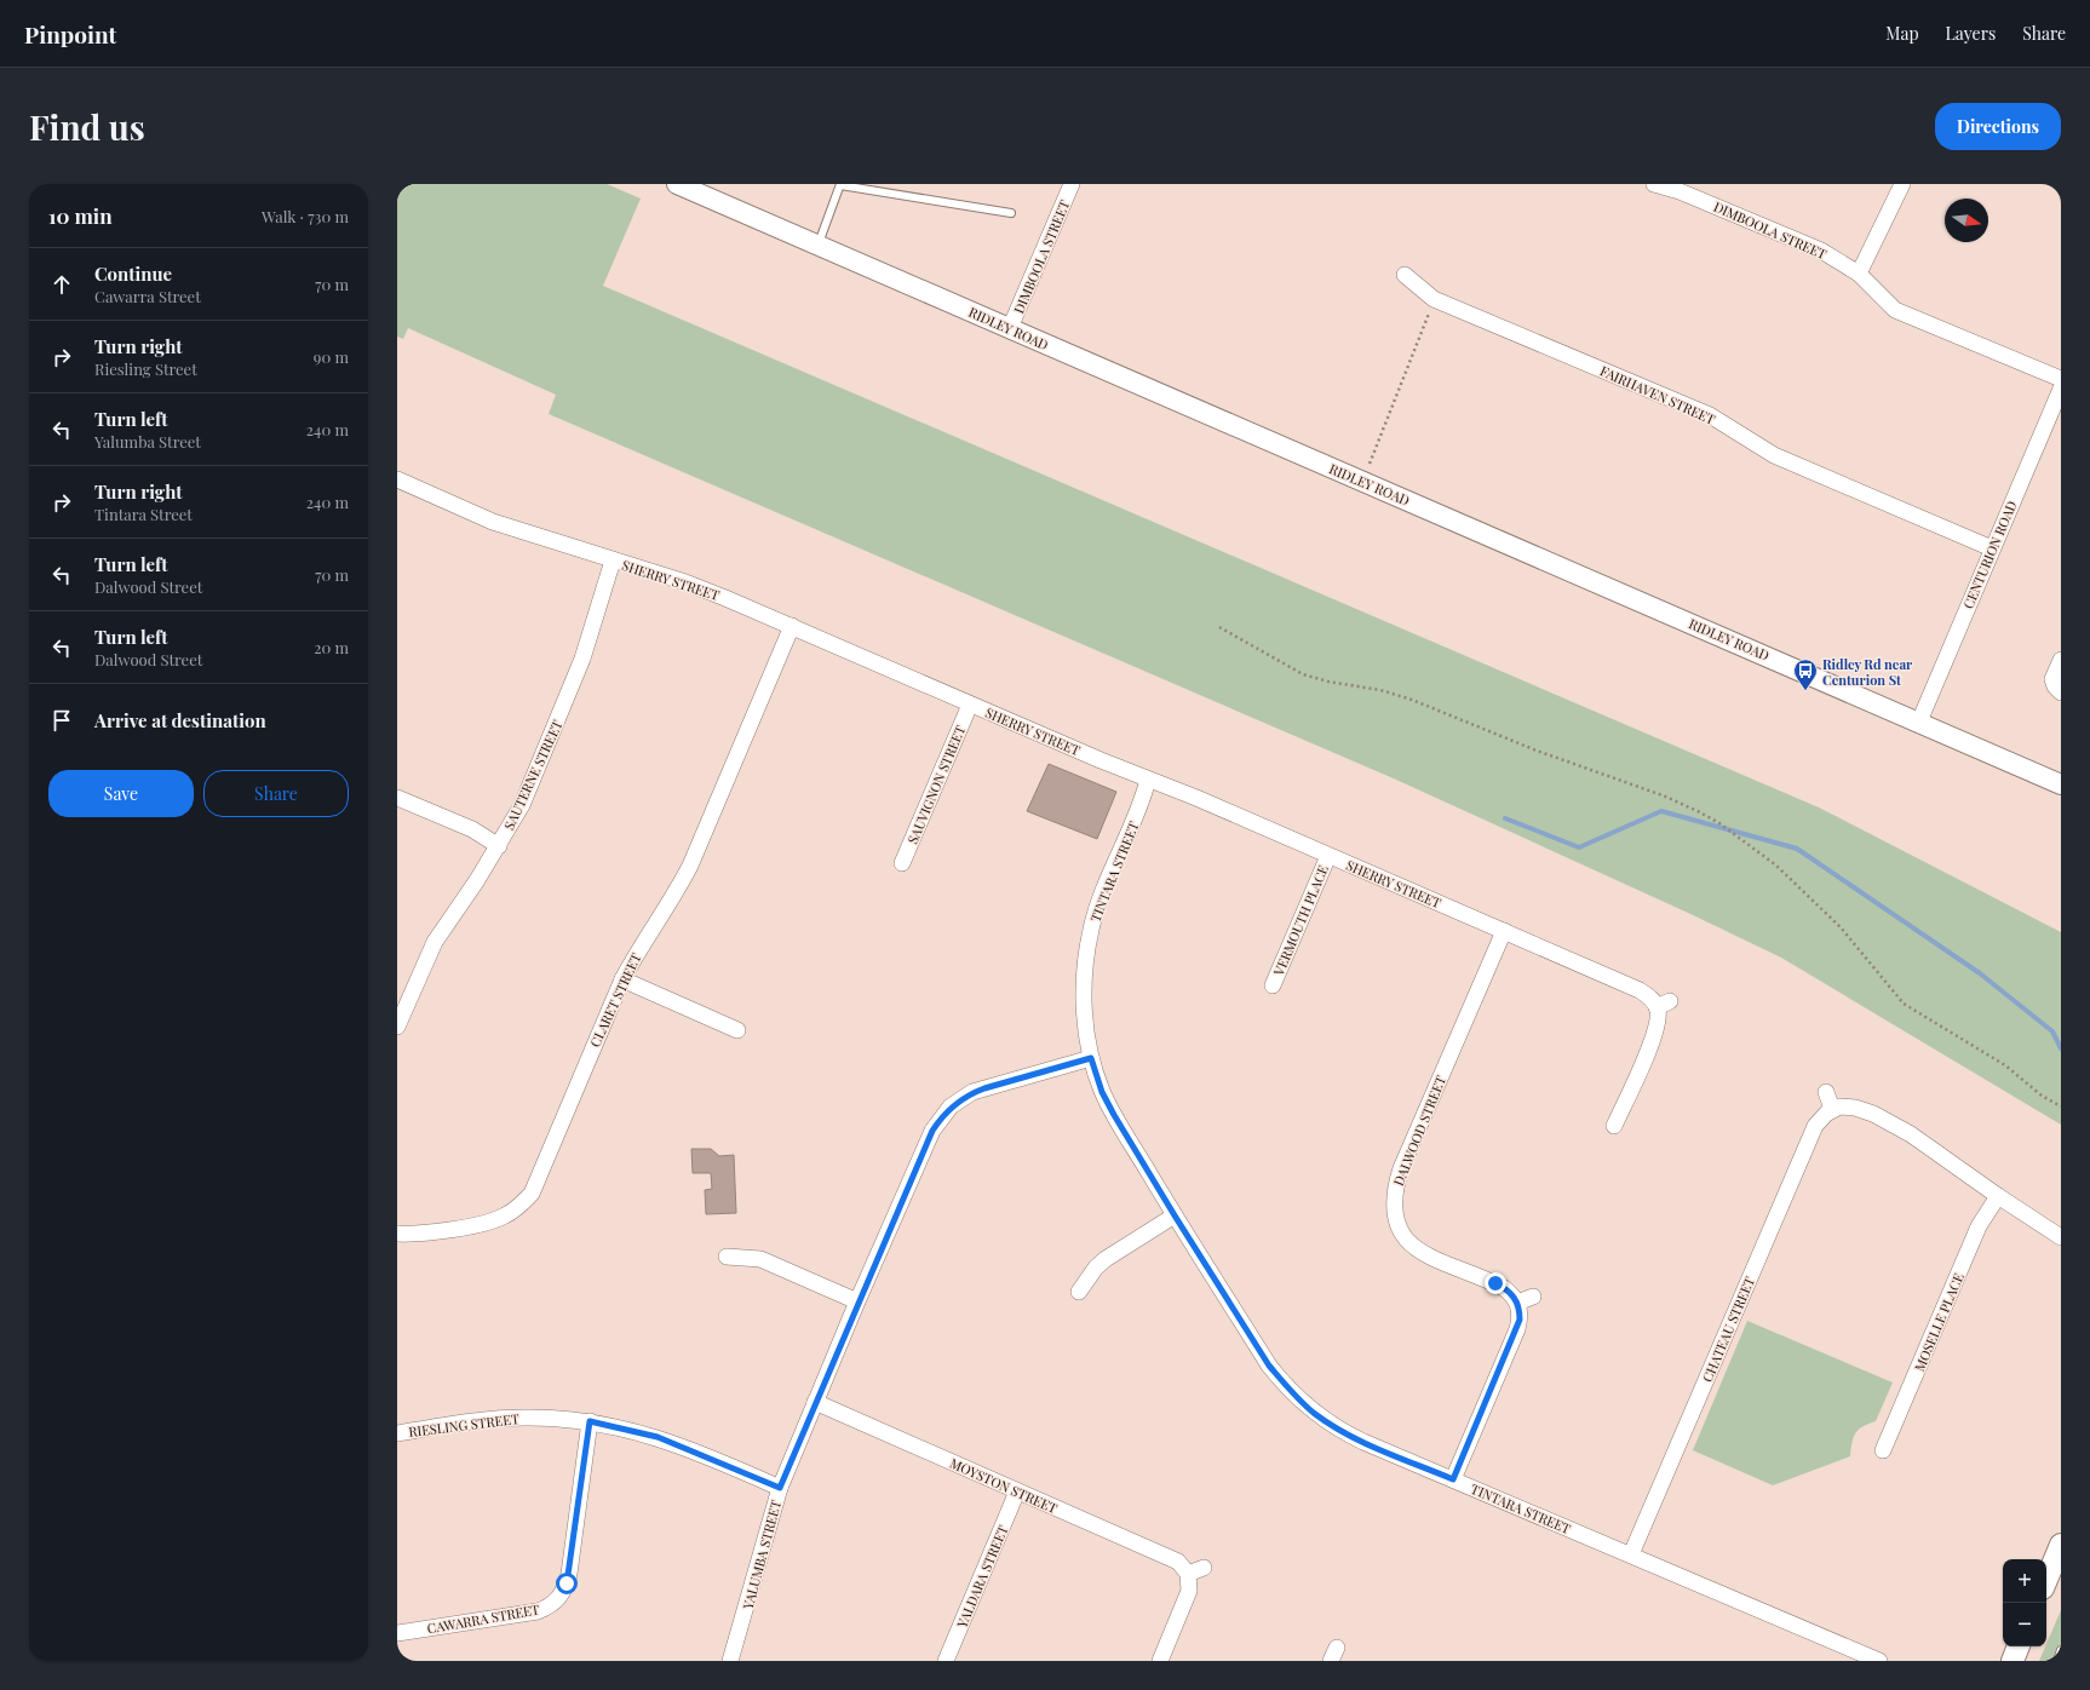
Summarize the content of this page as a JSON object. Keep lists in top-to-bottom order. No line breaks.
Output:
{"streets":{"street":["DIMBOOLA STREET","RIDLEY ROAD","FAIRHAVEN STREET","CENTURION ROAD","SHERRY STREET","SAUTERNE STREET","SAUVIGNON STREET","TINTARA STREET","VERMOUTH PLACE","CLARET STREET","DALWOOD STREET","MOSELLE PLACE","CHATEAU STREET","RIESLING STREET","MOYSTON STREET","YALUMBA STREET","YALDARA STREET","CAWARRA STREET"]},"crossings":[["DIMBOOLA STREET","RIDLEY ROAD"],["RIDLEY ROAD","CENTURION ROAD"],["FAIRHAVEN STREET","CENTURION ROAD"],["SHERRY STREET","SAUTERNE STREET"],["SHERRY STREET","SAUVIGNON STREET"],["SHERRY STREET","TINTARA STREET"],["SHERRY STREET","VERMOUTH PLACE"],["SHERRY STREET","CLARET STREET"],["SHERRY STREET","DALWOOD STREET"],["TINTARA STREET","CHATEAU STREET"],["TINTARA STREET","YALUMBA STREET"],["RIESLING STREET","YALUMBA STREET"],["RIESLING STREET","CAWARRA STREET"],["MOYSTON STREET","YALUMBA STREET"],["MOYSTON STREET","YALDARA STREET"]],"places":{"bus stop":["Ridley Rd near Centurion St"]},"north":"right","page":{"header":"Pinpoint","nav":["Map","Layers","Share"],"buttons":["Directions",["Save","Share"]],"title":"Find us","heading":["10 min","Walk · 730 m"],"list":[["Continue","Cawarra Street","70 m"],["Turn right","Riesling Street","90 m"],["Turn left","Yalumba Street","240 m"],["Turn right","Tintara Street","240 m"],["Turn left","Dalwood Street","70 m"],["Turn left","Dalwood Street","20 m"],"Arrive at destination"],"map_buttons":["+","−"]}}
